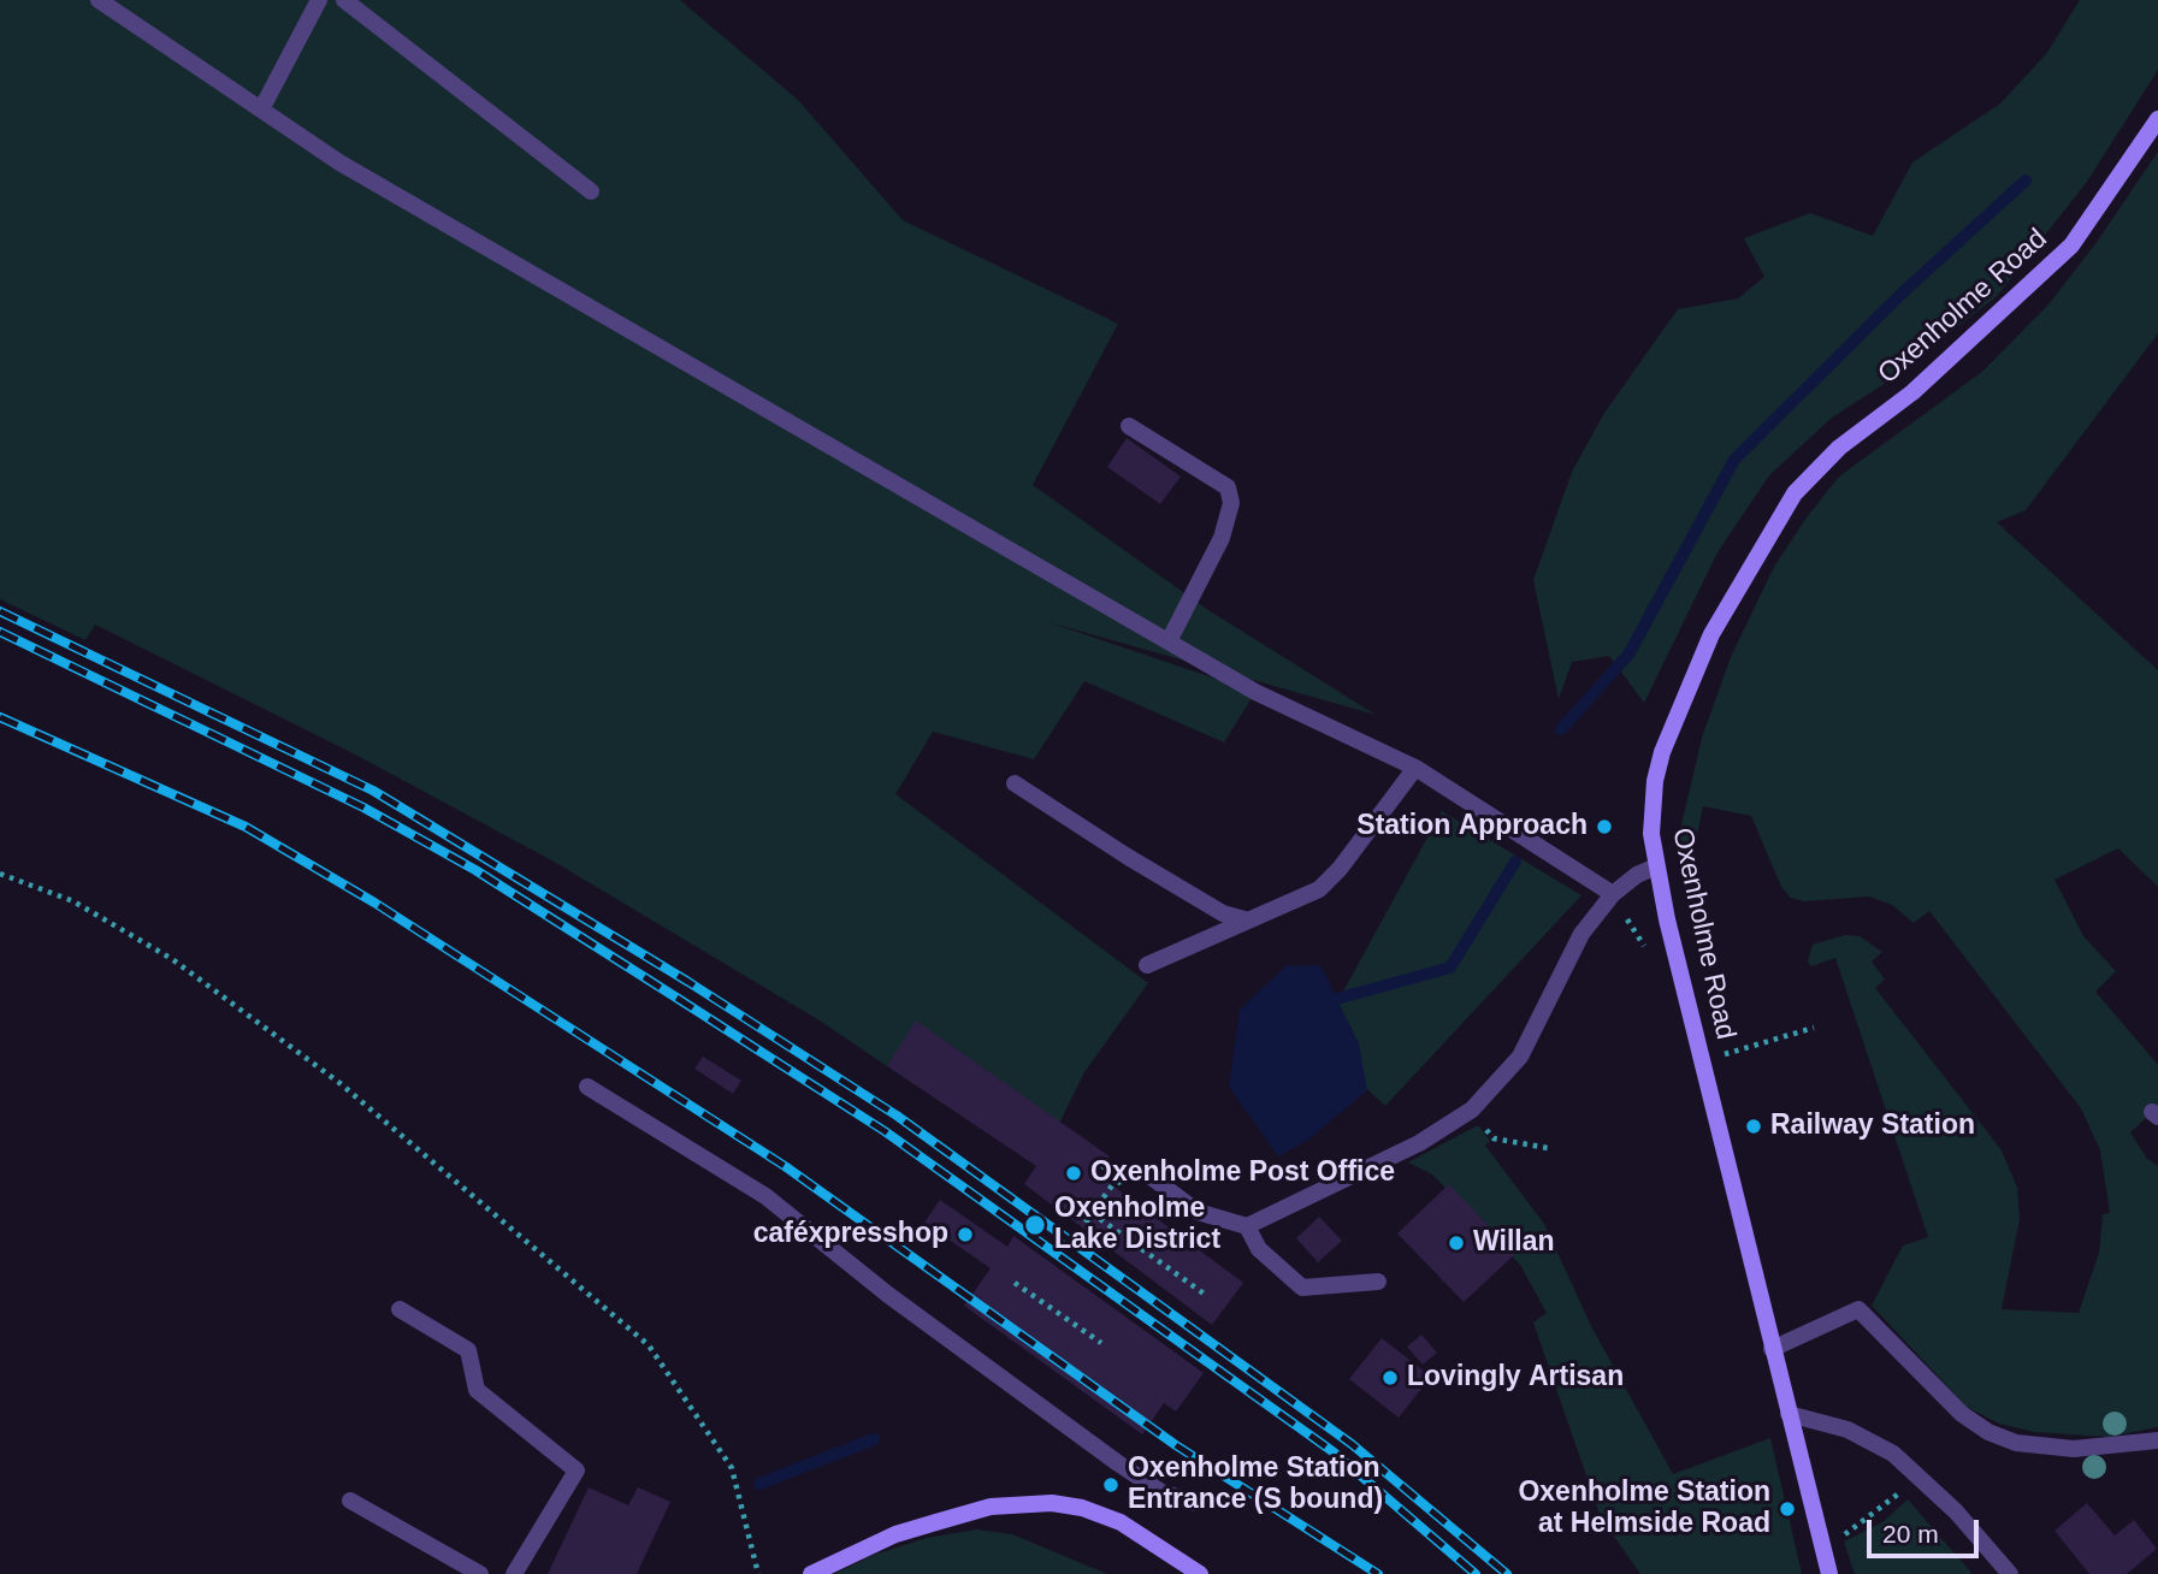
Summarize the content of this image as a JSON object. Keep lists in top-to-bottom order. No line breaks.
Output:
{"streets":{"main road":["Oxenholme Road"]},"places":["Station Approach","Railway Station","Oxenholme Post Office","Oxenholme Lake District","caféxpresshop","Willan","Lovingly Artisan","Oxenholme Station Entrance (S bound)","Oxenholme Station at Helmside Road"],"scale_bar":"20 m"}
